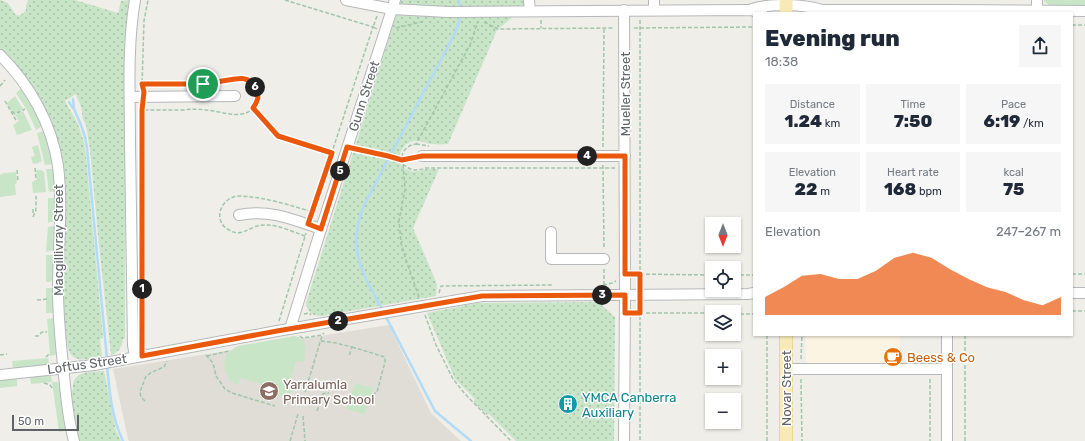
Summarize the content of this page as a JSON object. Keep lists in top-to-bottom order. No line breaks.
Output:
{"streets":{"main road":["Novar Street"],"street":["Mueller Street","Gunn Street","Macgillivray Street","Loftus Street"]},"crossings":[["Mueller Street","Loftus Street"],["Gunn Street","Loftus Street"],["Macgillivray Street","Loftus Street"]],"places":{"cafe":["Beess & Co"],"school or university":["Yarralumla Primary School"],"building":["YMCA Canberra Auxiliary"]},"scale_bar":"50 m","north":"bottom","page":{"heading":["Evening run","18:38"],"pins":["6","4","5","1","3","2"],"stats":[["Distance","1.24 km"],["Time","7:50"],["Pace","6:19 /km"],["Elevation","22 m"],["Heart rate","168 bpm"],["kcal","75"]],"chart":["Elevation","247–267 m"],"map_buttons":["+","−"],"scale":"50 m"}}
